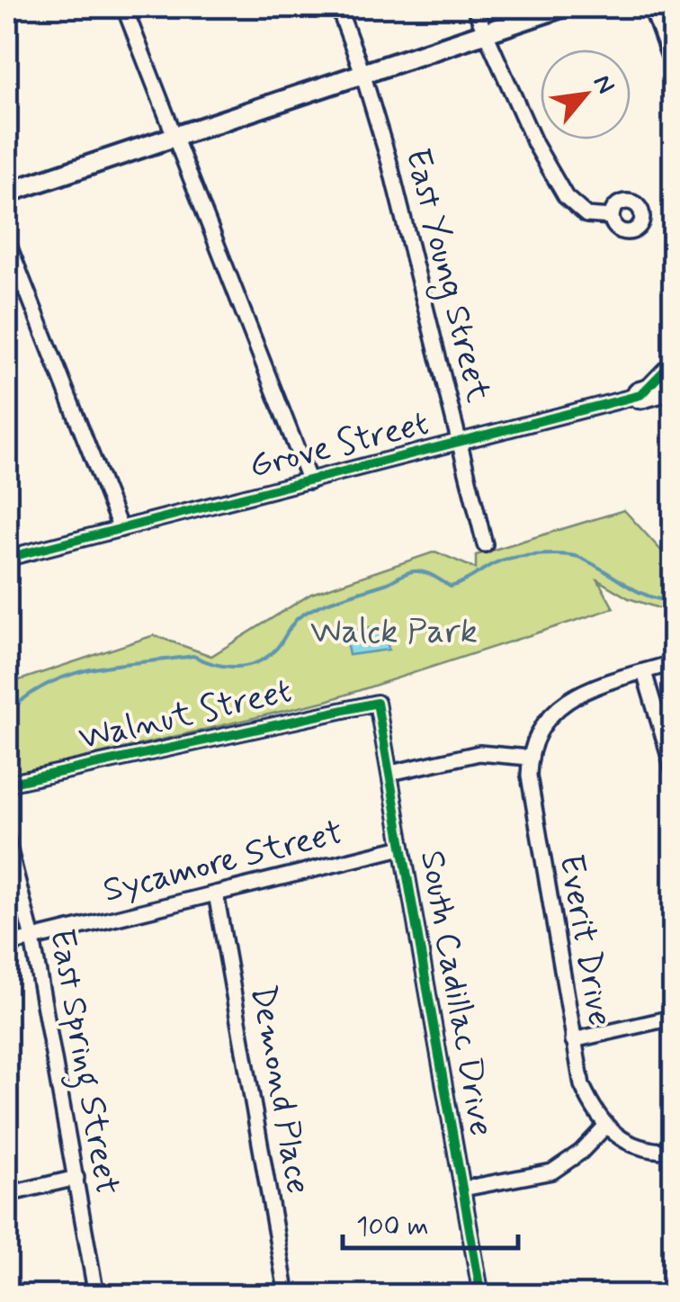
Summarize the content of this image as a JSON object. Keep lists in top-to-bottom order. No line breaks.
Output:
{"streets":{"street":["East Young Street","Grove Street","Walnut Street","Sycamore Street","Everit Drive","South Cadillac Drive","East Spring Street","Demond Place"]},"crossings":[["East Young Street","Grove Street"],["Walnut Street","South Cadillac Drive"],["Sycamore Street","South Cadillac Drive"],["Sycamore Street","East Spring Street"],["Sycamore Street","Demond Place"]],"parks":["Walck Park"],"scale_bar":"100 m","north":"top right"}
